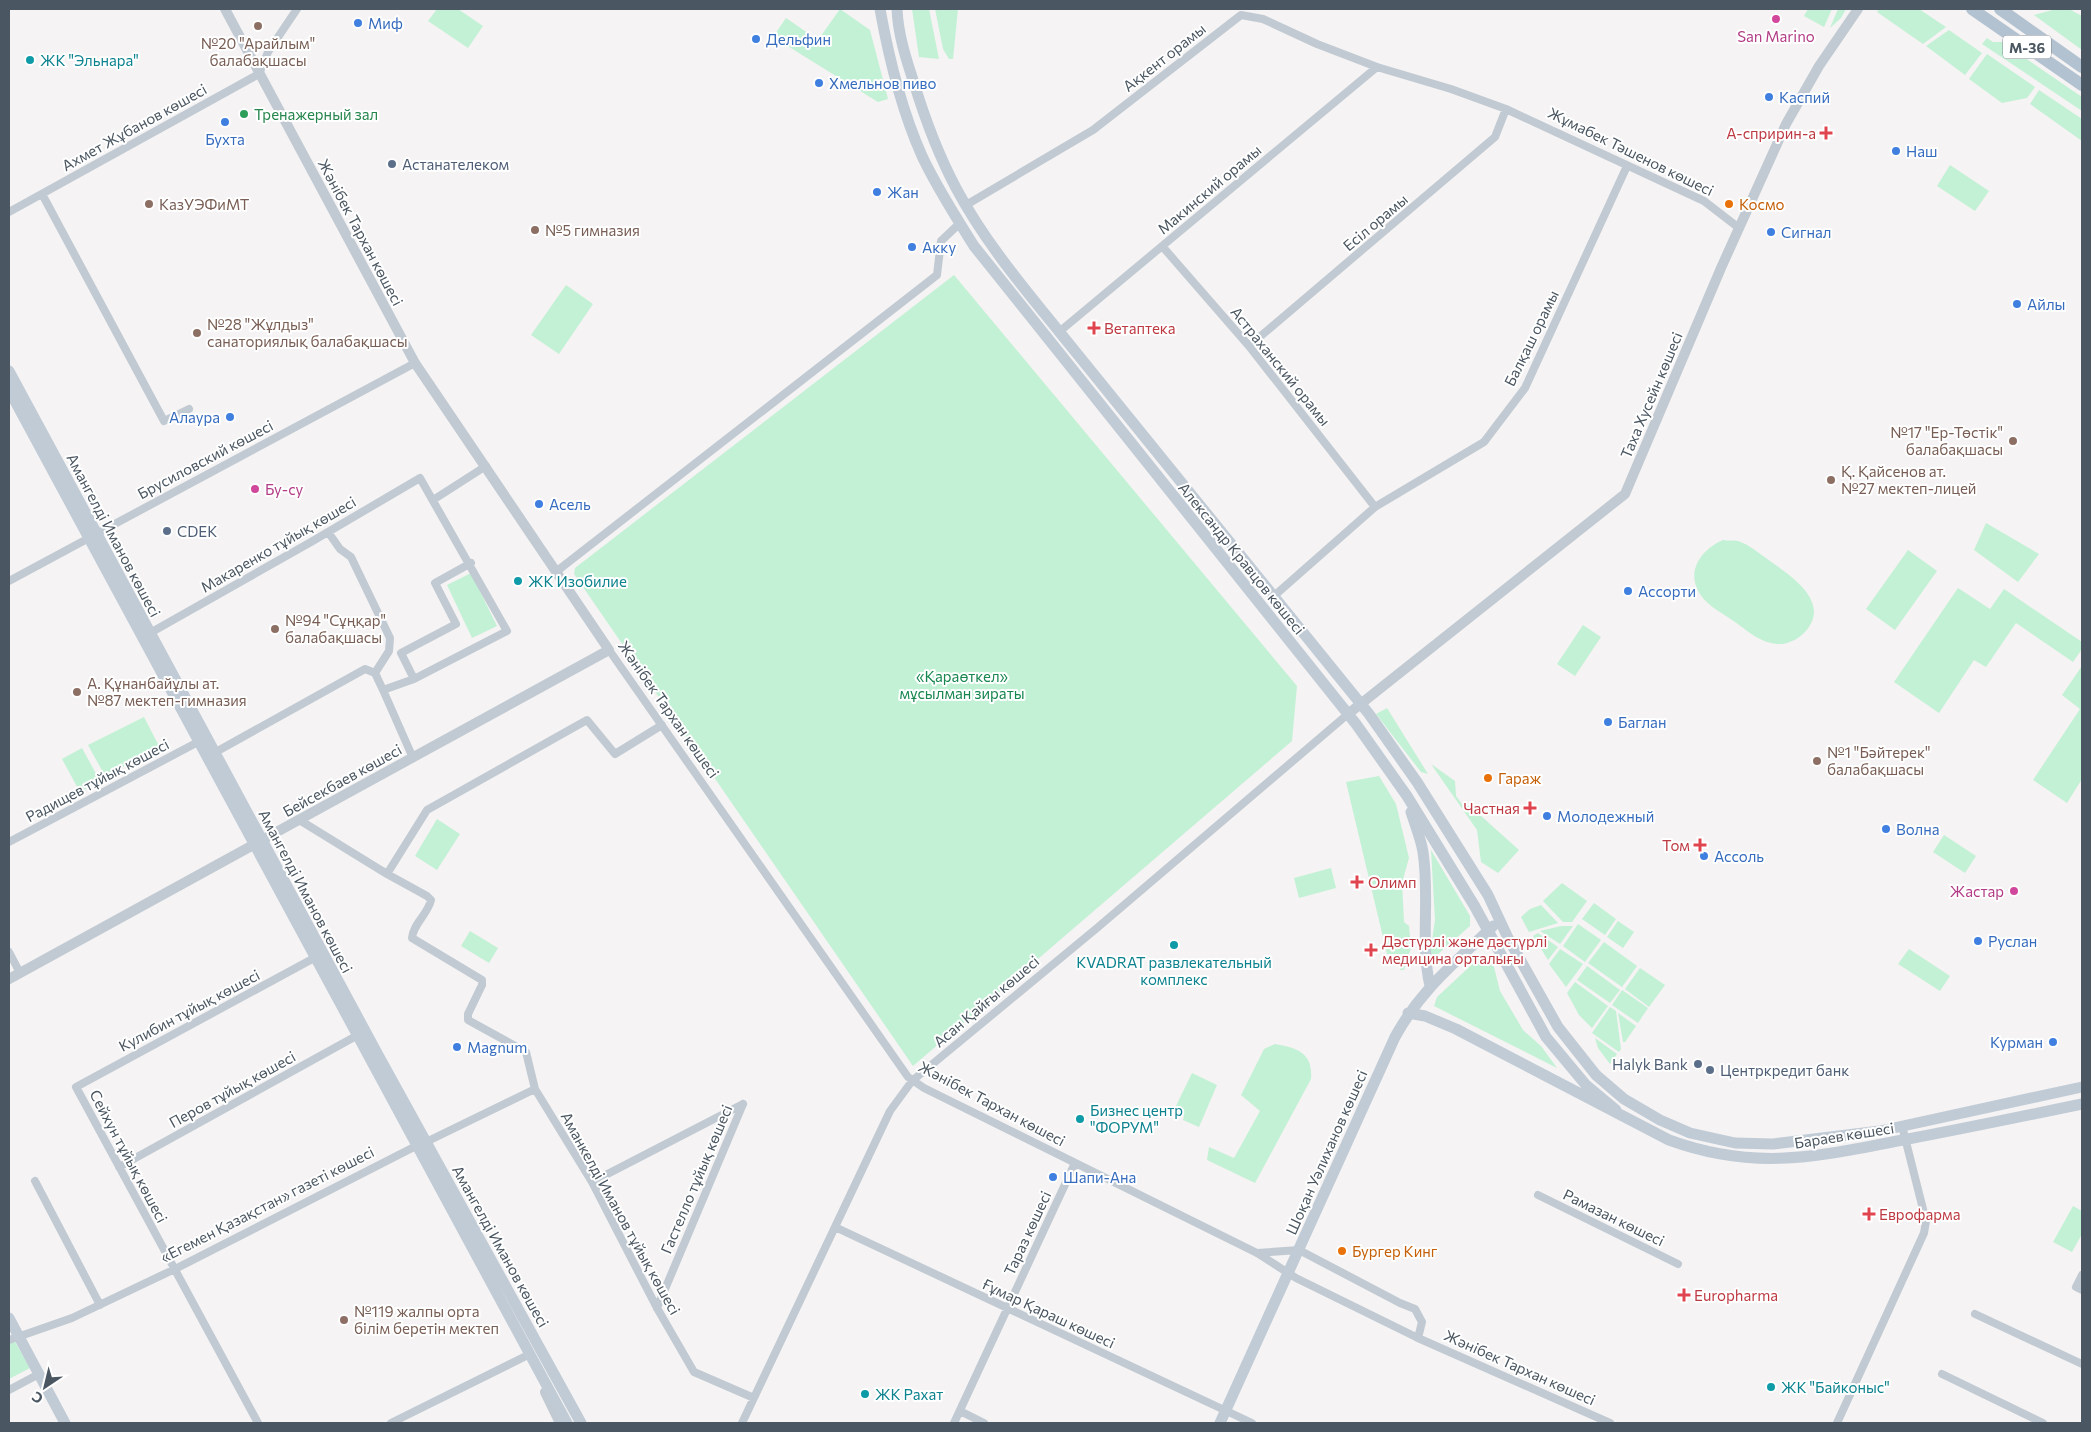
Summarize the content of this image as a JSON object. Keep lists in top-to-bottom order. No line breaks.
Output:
{"streets":{"main road":["M-36","Амангелді Иманов көшесі","Александр Кравцов көшесі","Бараев көшесі","Шоқан Уәлиханов көшесі"],"street":["Ақкент орамы","Ахмет Жұбанов көшесі","Жұмабек Тәшенов көшесі","Макинский орамы","Есіл орамы","Жәнібек Тархан көшесі","Балқаш орамы","Астраханский орамы","Таха Хусейн көшесі","Брусиловский көшесі","Макаренко тұйық көшесі","Радищев тұйық көшесі","Бейсекбаев көшесі","Асан Қайғы көшесі","Кулибин тұйық көшесі","Перов тұйық көшесі","Сейхун тұйық көшесі","Гастелло тұйық көшесі","«Егемен Қазақстан» газеті көшесі","Аманкелді Иманов тұйық көшесі","Рамазан көшесі","Тараз көшесі","Ғұмар Қараш көшесі"]},"crossings":[["Ақкент орамы","Жұмабек Тәшенов көшесі"],["Ақкент орамы","Макинский орамы"],["Ақкент орамы","Есіл орамы"],["Ақкент орамы","Александр Кравцов көшесі"],["Ахмет Жұбанов көшесі","Жәнібек Тархан көшесі"],["Жұмабек Тәшенов көшесі","Есіл орамы"],["Жұмабек Тәшенов көшесі","Балқаш орамы"],["Жұмабек Тәшенов көшесі","Таха Хусейн көшесі"],["Макинский орамы","Астраханский орамы"],["Макинский орамы","Александр Кравцов көшесі"],["Есіл орамы","Астраханский орамы"],["Жәнібек Тархан көшесі","Брусиловский көшесі"],["Жәнібек Тархан көшесі","Бейсекбаев көшесі"],["Жәнібек Тархан көшесі","Асан Қайғы көшесі"],["Жәнібек Тархан көшесі","Шоқан Уәлиханов көшесі"],["Жәнібек Тархан көшесі","Тараз көшесі"],["Балқаш орамы","Астраханский орамы"],["Балқаш орамы","Александр Кравцов көшесі"],["Таха Хусейн көшесі","Александр Кравцов көшесі"],["Таха Хусейн көшесі","Асан Қайғы көшесі"],["Брусиловский көшесі","Амангелді Иманов көшесі"],["Амангелді Иманов көшесі","Макаренко тұйық көшесі"],["Амангелді Иманов көшесі","Радищев тұйық көшесі"],["Амангелді Иманов көшесі","Бейсекбаев көшесі"],["Амангелді Иманов көшесі","Кулибин тұйық көшесі"],["Амангелді Иманов көшесі","Перов тұйық көшесі"],["Амангелді Иманов көшесі","«Егемен Қазақстан» газеті көшесі"],["Александр Кравцов көшесі","Асан Қайғы көшесі"],["Александр Кравцов көшесі","Бараев көшесі"],["Александр Кравцов көшесі","Шоқан Уәлиханов көшесі"],["Асан Қайғы көшесі","Аманкелді Иманов тұйық көшесі"],["Асан Қайғы көшесі","Ғұмар Қараш көшесі"],["Кулибин тұйық көшесі","Сейхун тұйық көшесі"],["Перов тұйық көшесі","Сейхун тұйық көшесі"],["Шоқан Уәлиханов көшесі","Ғұмар Қараш көшесі"],["Сейхун тұйық көшесі","«Егемен Қазақстан» газеті көшесі"],["Гастелло тұйық көшесі","Аманкелді Иманов тұйық көшесі"],["«Егемен Қазақстан» газеті көшесі","Аманкелді Иманов тұйық көшесі"],["Тараз көшесі","Ғұмар Қараш көшесі"]],"parks":["«Қараөткел» мұсылман зираты"],"places":{"other":["San Marino","Миф","№20 \"Арайлым\" балабақшасы","Дельфин","ЖК \"Эльнара\"","Хмельнов пиво","Каспий","Тренажерный зал","Бухта","Наш","Астанателеком","Жан","КазУЭФиМТ","Космо","№5 гимназия","Сигнал","Акку","Айлы","№28 \"Жұлдыз\" санаториялық балабақшасы","Алаура","№17 \"Ер-Төстік\" балабақшасы","Қ. Қайсенов ат. №27 мектеп-лицей","Бу-су","Асель","CDEK","ЖК Изобилие","Ассорти","№94 \"Сұңқар\" балабақшасы","А. Құнанбайұлы ат. №87 мектеп-гимназия","Баглан","№1 \"Бәйтерек\" балабақшасы","Гараж","Молодежный","Волна","Ассоль","Жастар","Руслан","KVADRAT развлекательный комплекс","Курман","Magnum","Halyk Bank","Центркредит банк","Бизнес центр \"ФОРУМ\"","Шапи-Ана","Бургер Кинг","№119 жалпы орта білім беретін мектеп","ЖК \"Байконыс\"","ЖК Рахат"],"health":["А-спририн-а","Ветаптека","Частная","Том","Олимп","Дәстүрлі және дәстүрлі медицина орталығы","Еврофарма","Europharma"]},"north":"bottom left"}
